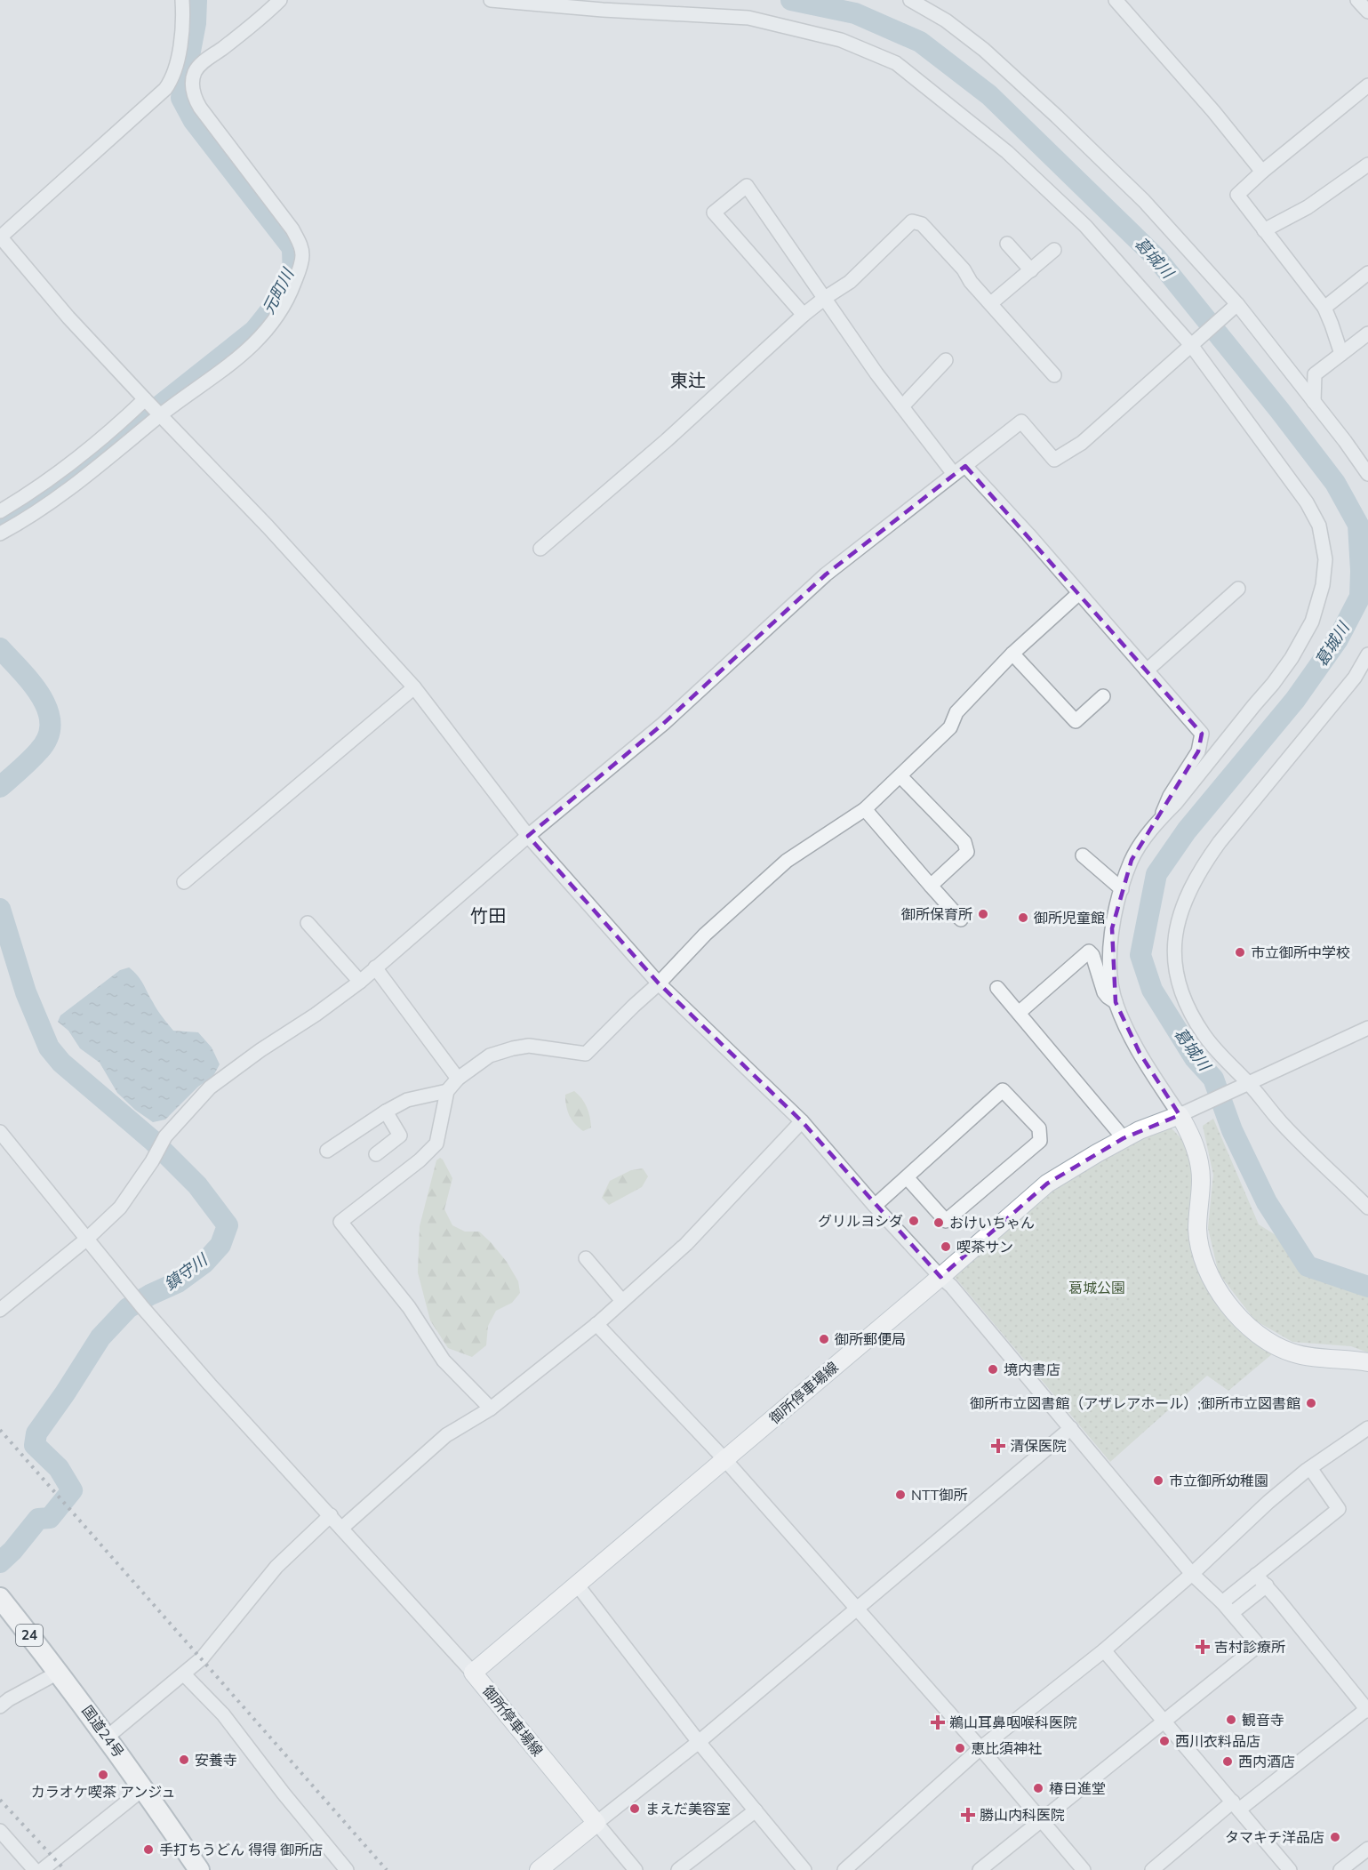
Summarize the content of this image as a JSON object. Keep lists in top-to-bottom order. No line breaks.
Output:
{"streets":{"highway":["24","国道24号"],"main road":["御所停車場線"]},"districts":["東辻","竹田"],"water":["葛城川","元町川","鎮守川"],"parks":["葛城公園"],"places":{"other":["御所保育所","御所児童館","市立御所中学校","グリルヨシダ","おけいちゃん","喫茶サン","御所郵便局","境内書店","御所市立図書館（アザレアホール）;御所市立図書館","市立御所幼稚園","NTT御所","観音寺","西川衣料品店","恵比須神社","安養寺","西内酒店","カラオケ喫茶 アンジュ","椿日進堂","まえだ美容室","タマキチ洋品店","手打ちうどん 得得 御所店"],"health":["清保医院","吉村診療所","鵜山耳鼻咽喉科医院","勝山内科医院"]}}
